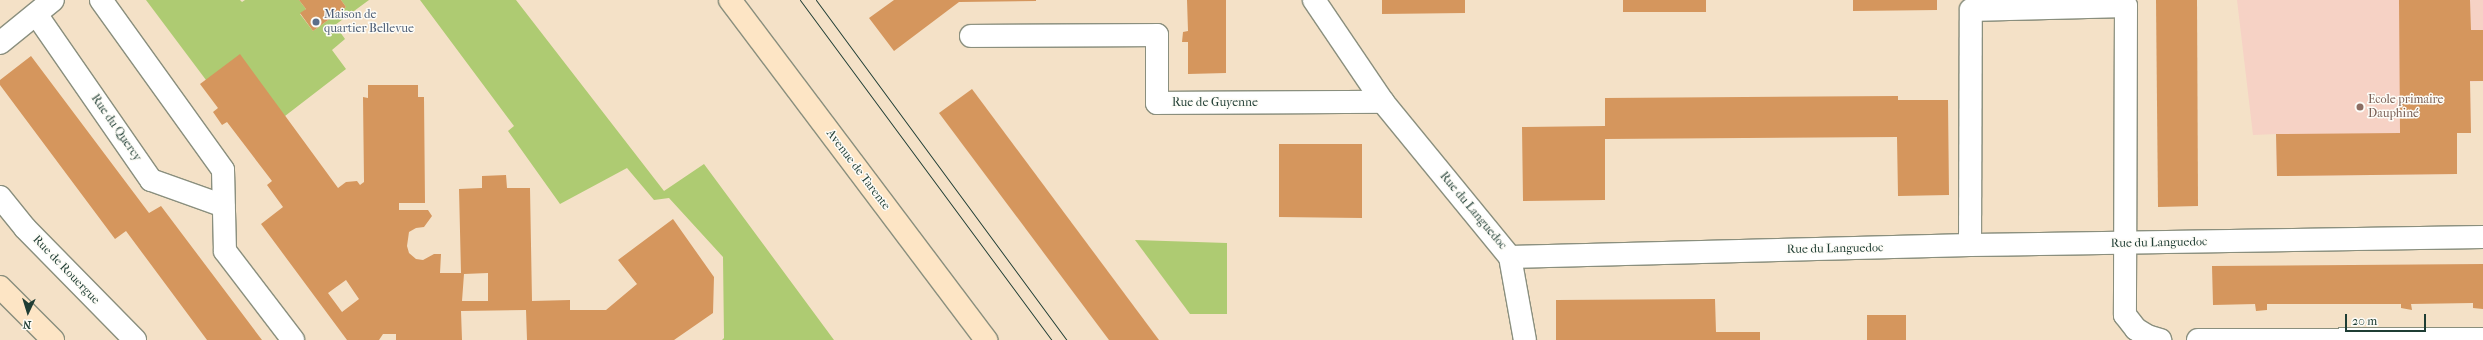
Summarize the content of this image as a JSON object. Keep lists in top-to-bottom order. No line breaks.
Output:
{"streets":{"street":["Rue de Guyenne","Rue du Quercy","Avenue de Tarente","Rue du Languedoc","Rue de Rouergue"]},"crossings":[["Rue de Guyenne","Rue du Languedoc"]],"places":["Maison de quartier Bellevue","Ecole primaire Dauphiné"],"scale_bar":"20 m","north":"bottom"}
